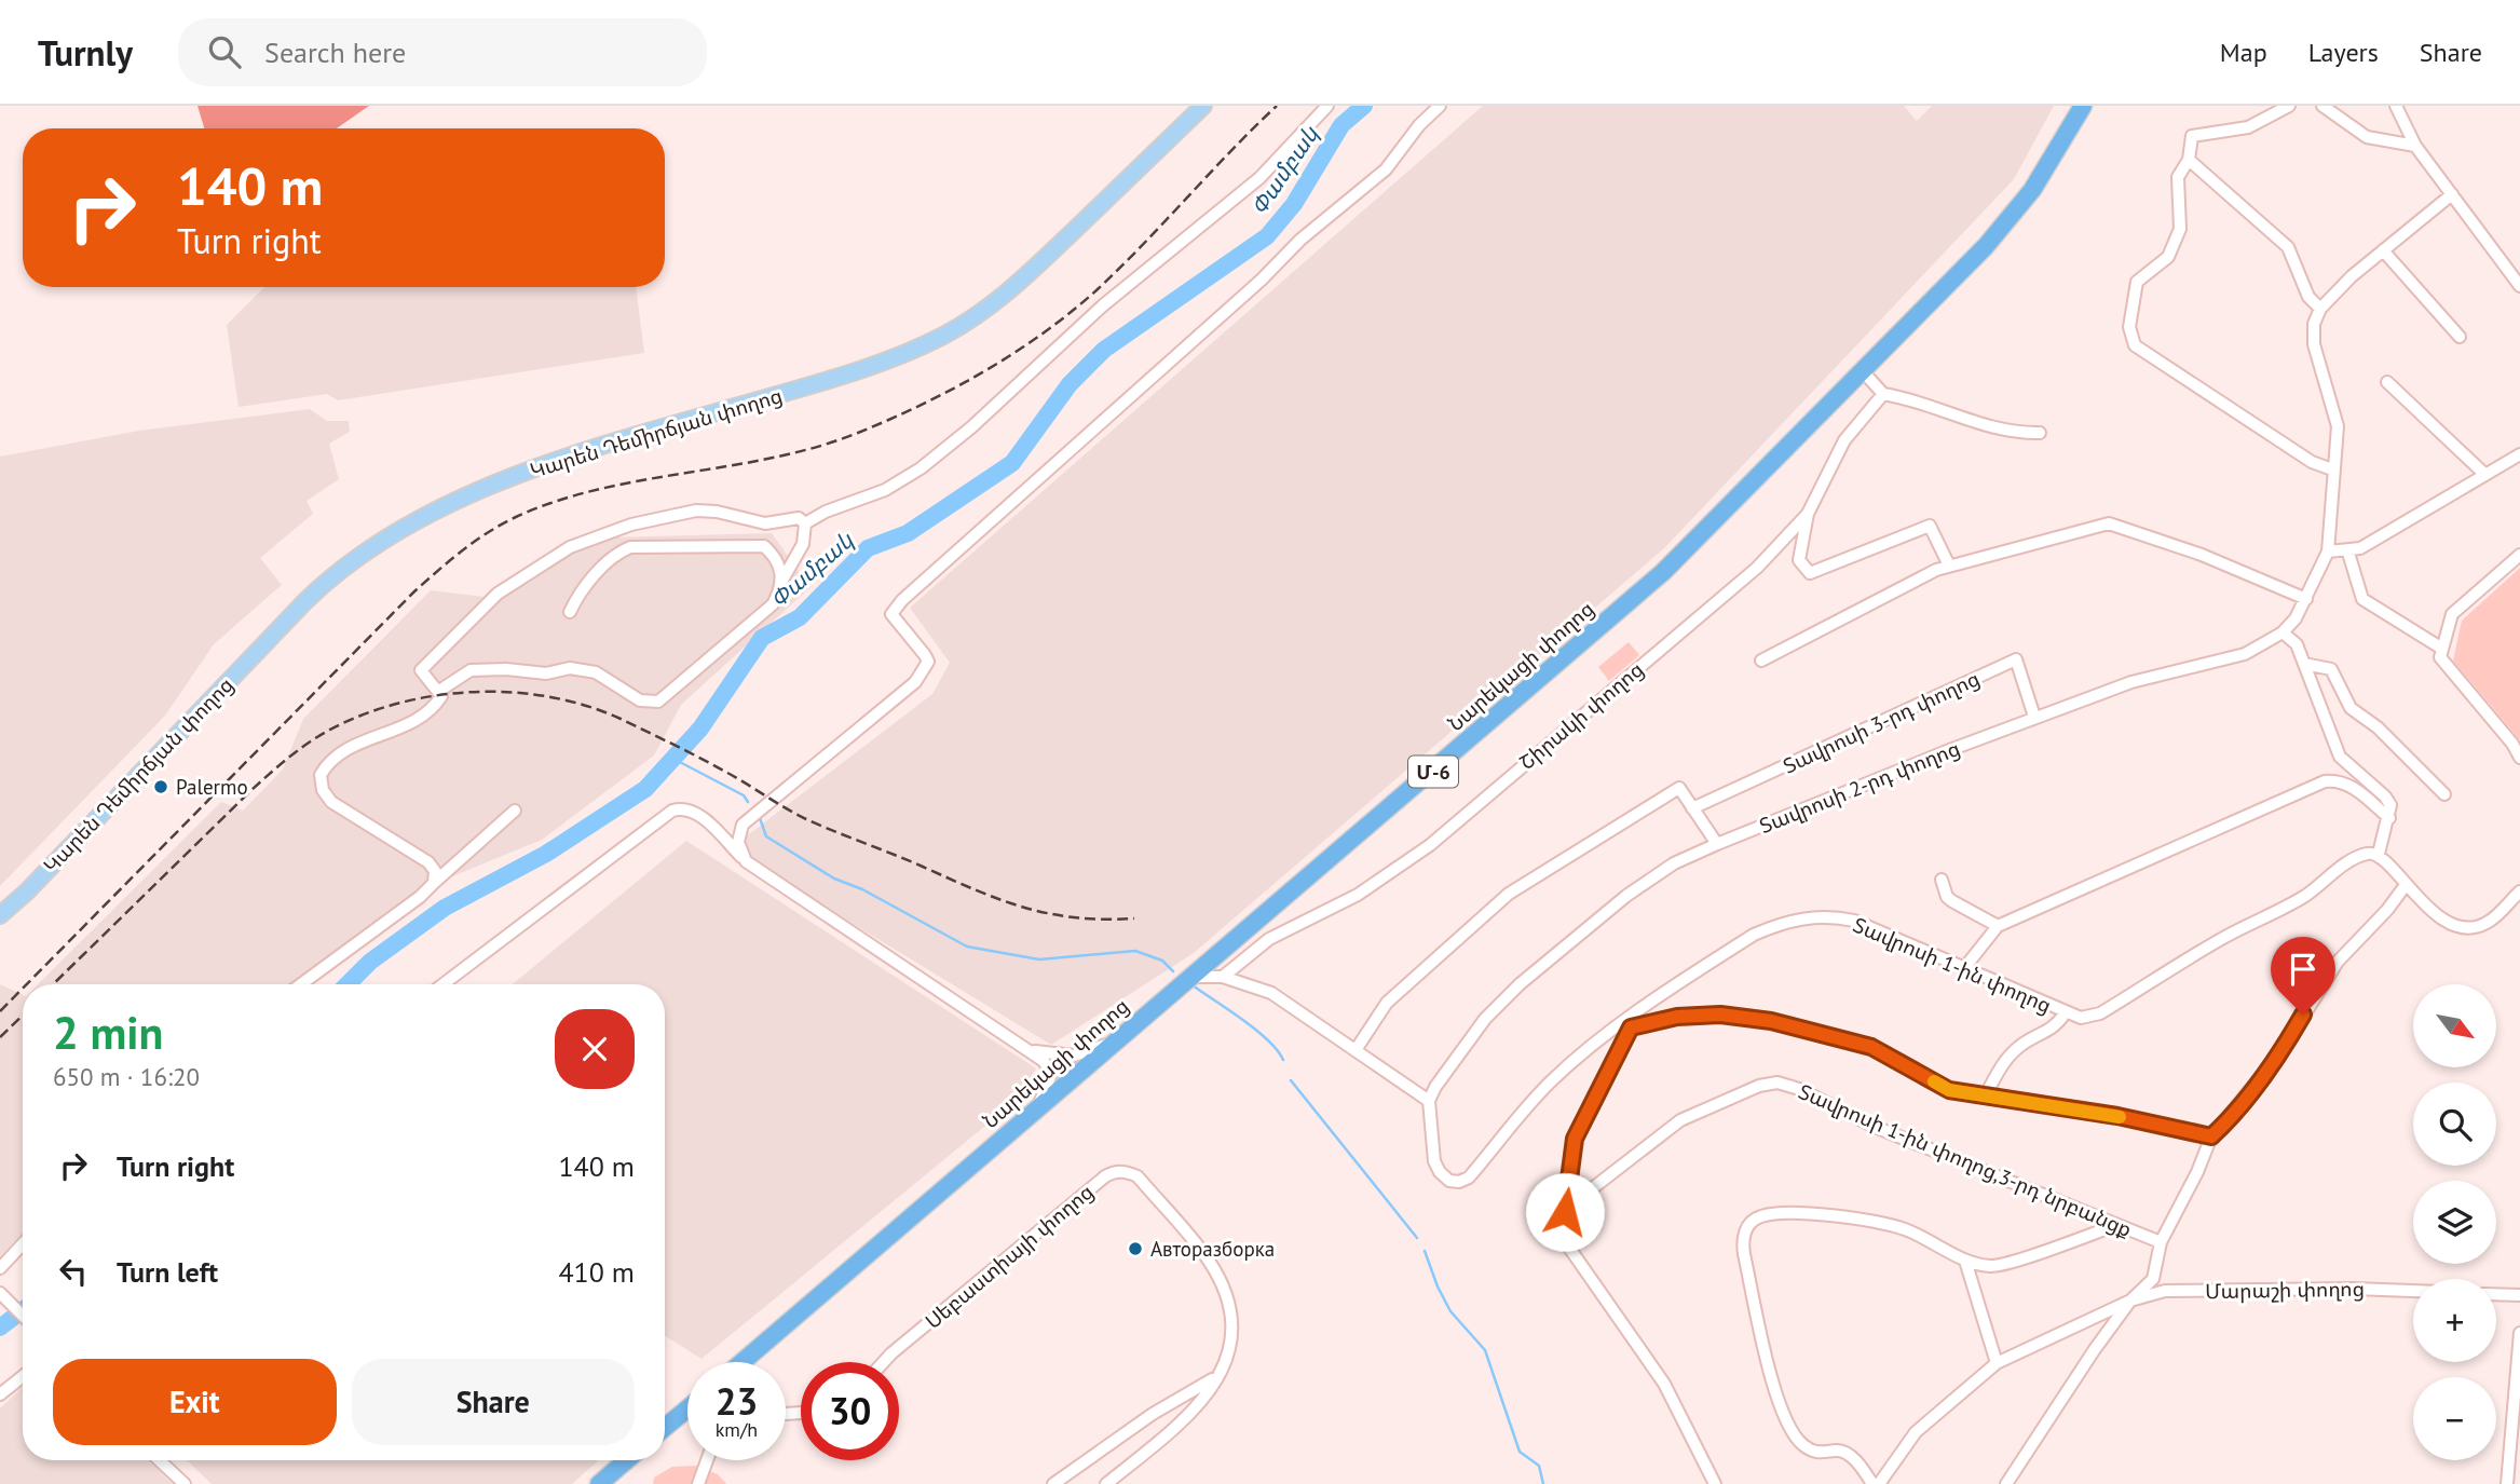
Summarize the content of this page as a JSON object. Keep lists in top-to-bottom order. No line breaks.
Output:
{"streets":{"highway":["Նարեկացի փողոց","Մ-6"],"main road":["Կարեն Դեմիրճյան փողոց"],"street":["Շիրակի փողոց","Տավրոսի 3-րդ փողոց","Տավրոսի 2-րդ փողոց","Տավրոսի 1-ին փողոց","Տավրոսի 1-ին փողոց,3-րդ նրբանցք","Սեբաստիայի փողոց","Մարաշի փողոց"]},"crossings":[["Տավրոսի 3-րդ փողոց","Տավրոսի 2-րդ փողոց"],["Տավրոսի 2-րդ փողոց","Տավրոսի 1-ին փողոց"]],"water":["Փամբակ"],"places":["Palermo","Авторазборка"],"north":"bottom right","page":{"header":"Turnly","search":"Search here","nav":["Map","Layers","Share"],"turn":["140 m","Turn right"],"map_buttons":["+","−"],"heading":["2 min","650 m · 16:20"],"list":[{"name":"Turn right","value":"140 m"},{"name":"Turn left","value":"410 m"}],"buttons":["Exit","Share"],"speed":"23 km/h","limit":"30"}}
